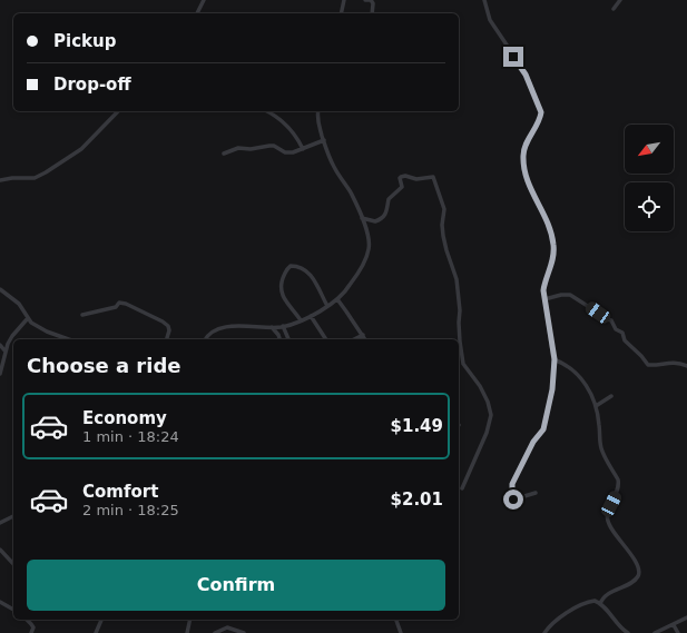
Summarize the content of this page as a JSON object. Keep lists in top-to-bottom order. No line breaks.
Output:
{"north":"bottom left","page":{"banner":["Pickup","Drop-off"],"heading":"Choose a ride","list":[{"name":"Economy","note":"1 min · 18:24","value":"$1.49"},{"name":"Comfort","note":"2 min · 18:25","value":"$2.01"}],"buttons":"Confirm"}}
